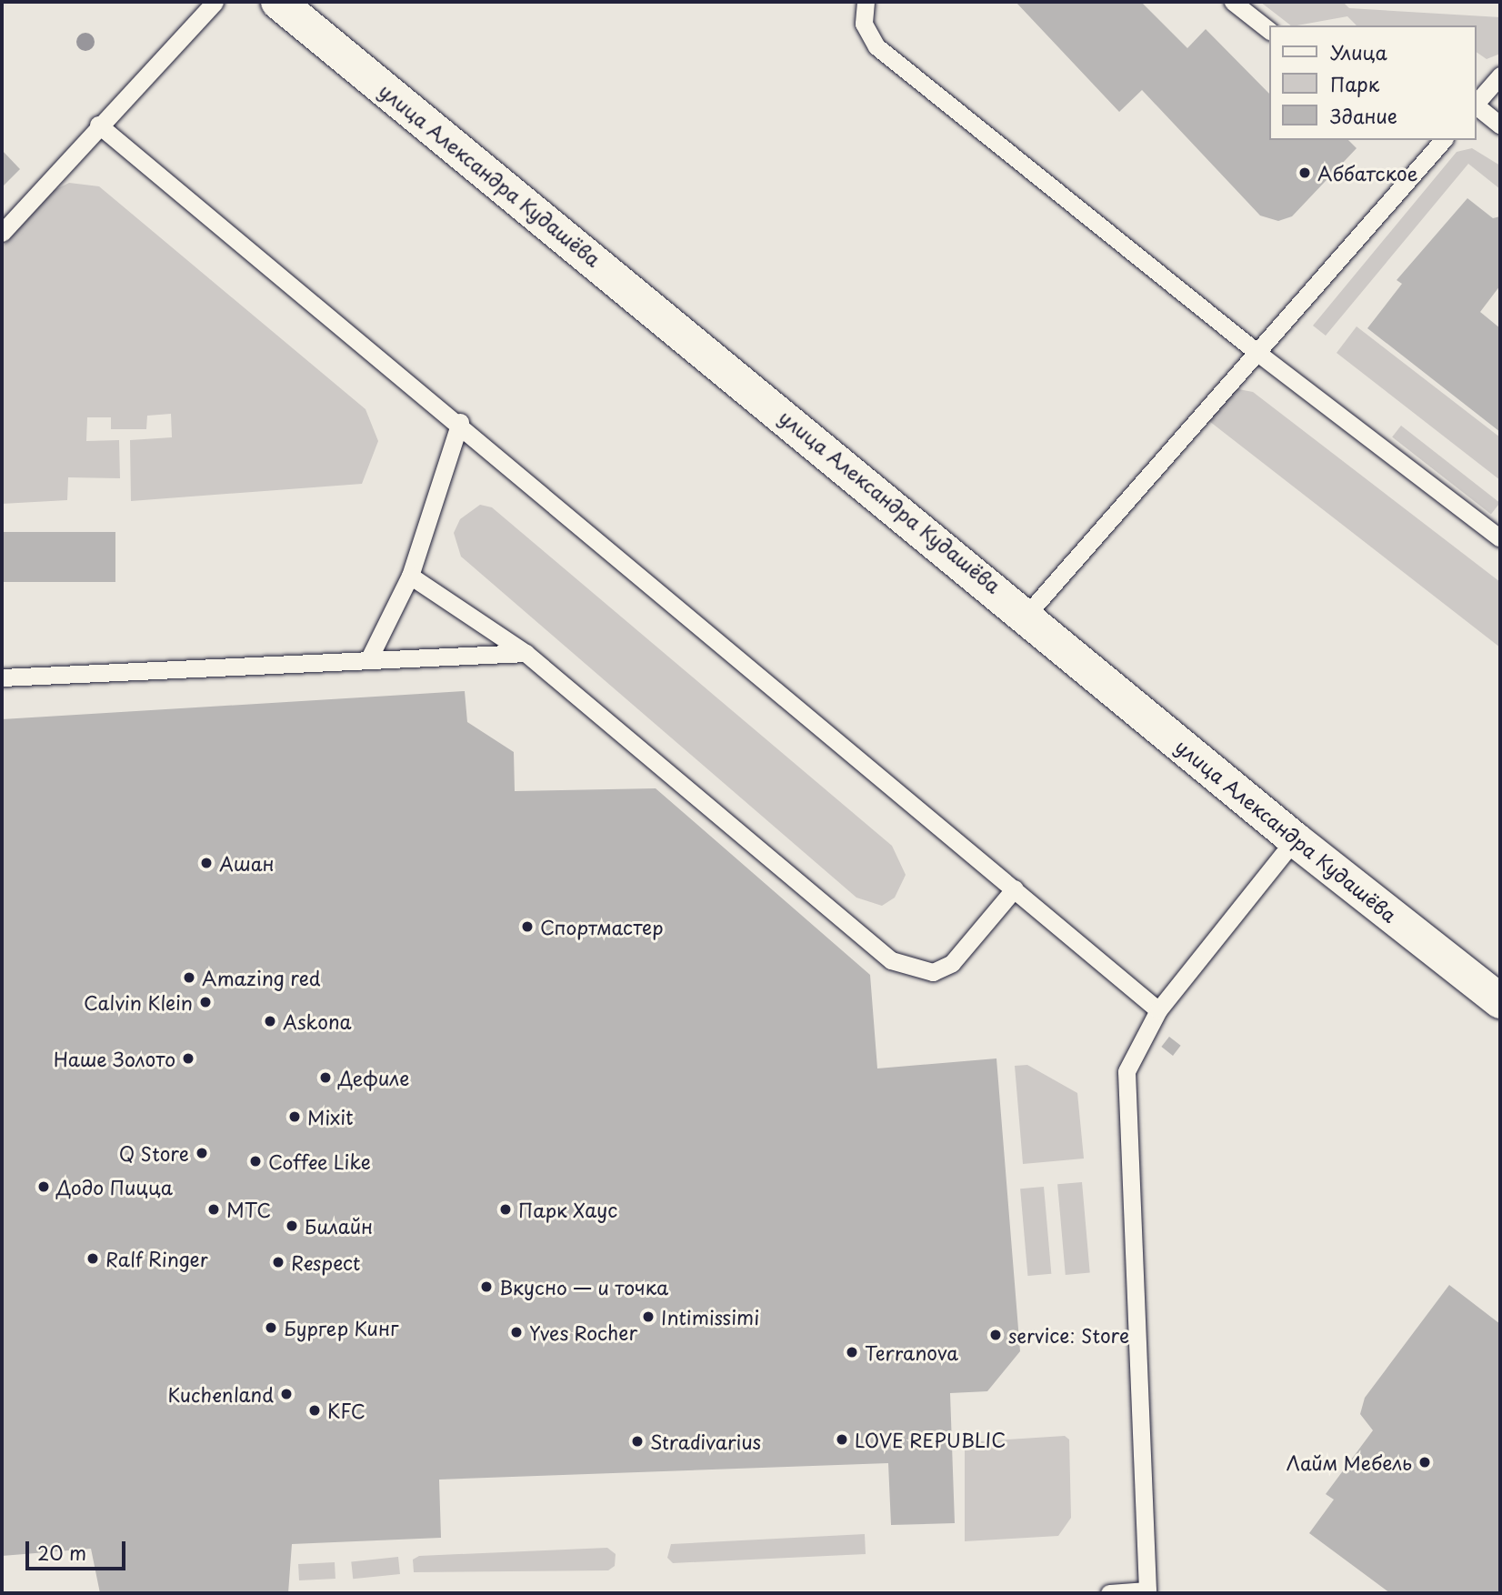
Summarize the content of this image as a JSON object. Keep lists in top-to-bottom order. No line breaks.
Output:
{"streets":{"main road":["улица Александра Кудашёва"]},"places":["Аббатское","Ашан","Спортмастер","Amazing red","Calvin Klein","Askona","Наше Золото","Дефиле","Mixit","Q Store","Coffee Like","Додо Пицца","МТС","Парк Хаус","Билайн","Ralf Ringer","Respect","Вкусно — и точка","Intimissimi","Бургер Кинг","Yves Rocher","service: Store","Terranova","Kuchenland","KFC","LOVE REPUBLIC","Stradivarius","Лайм Мебель"],"legend":["Улица","Парк","Здание"],"scale_bar":"20 m"}
